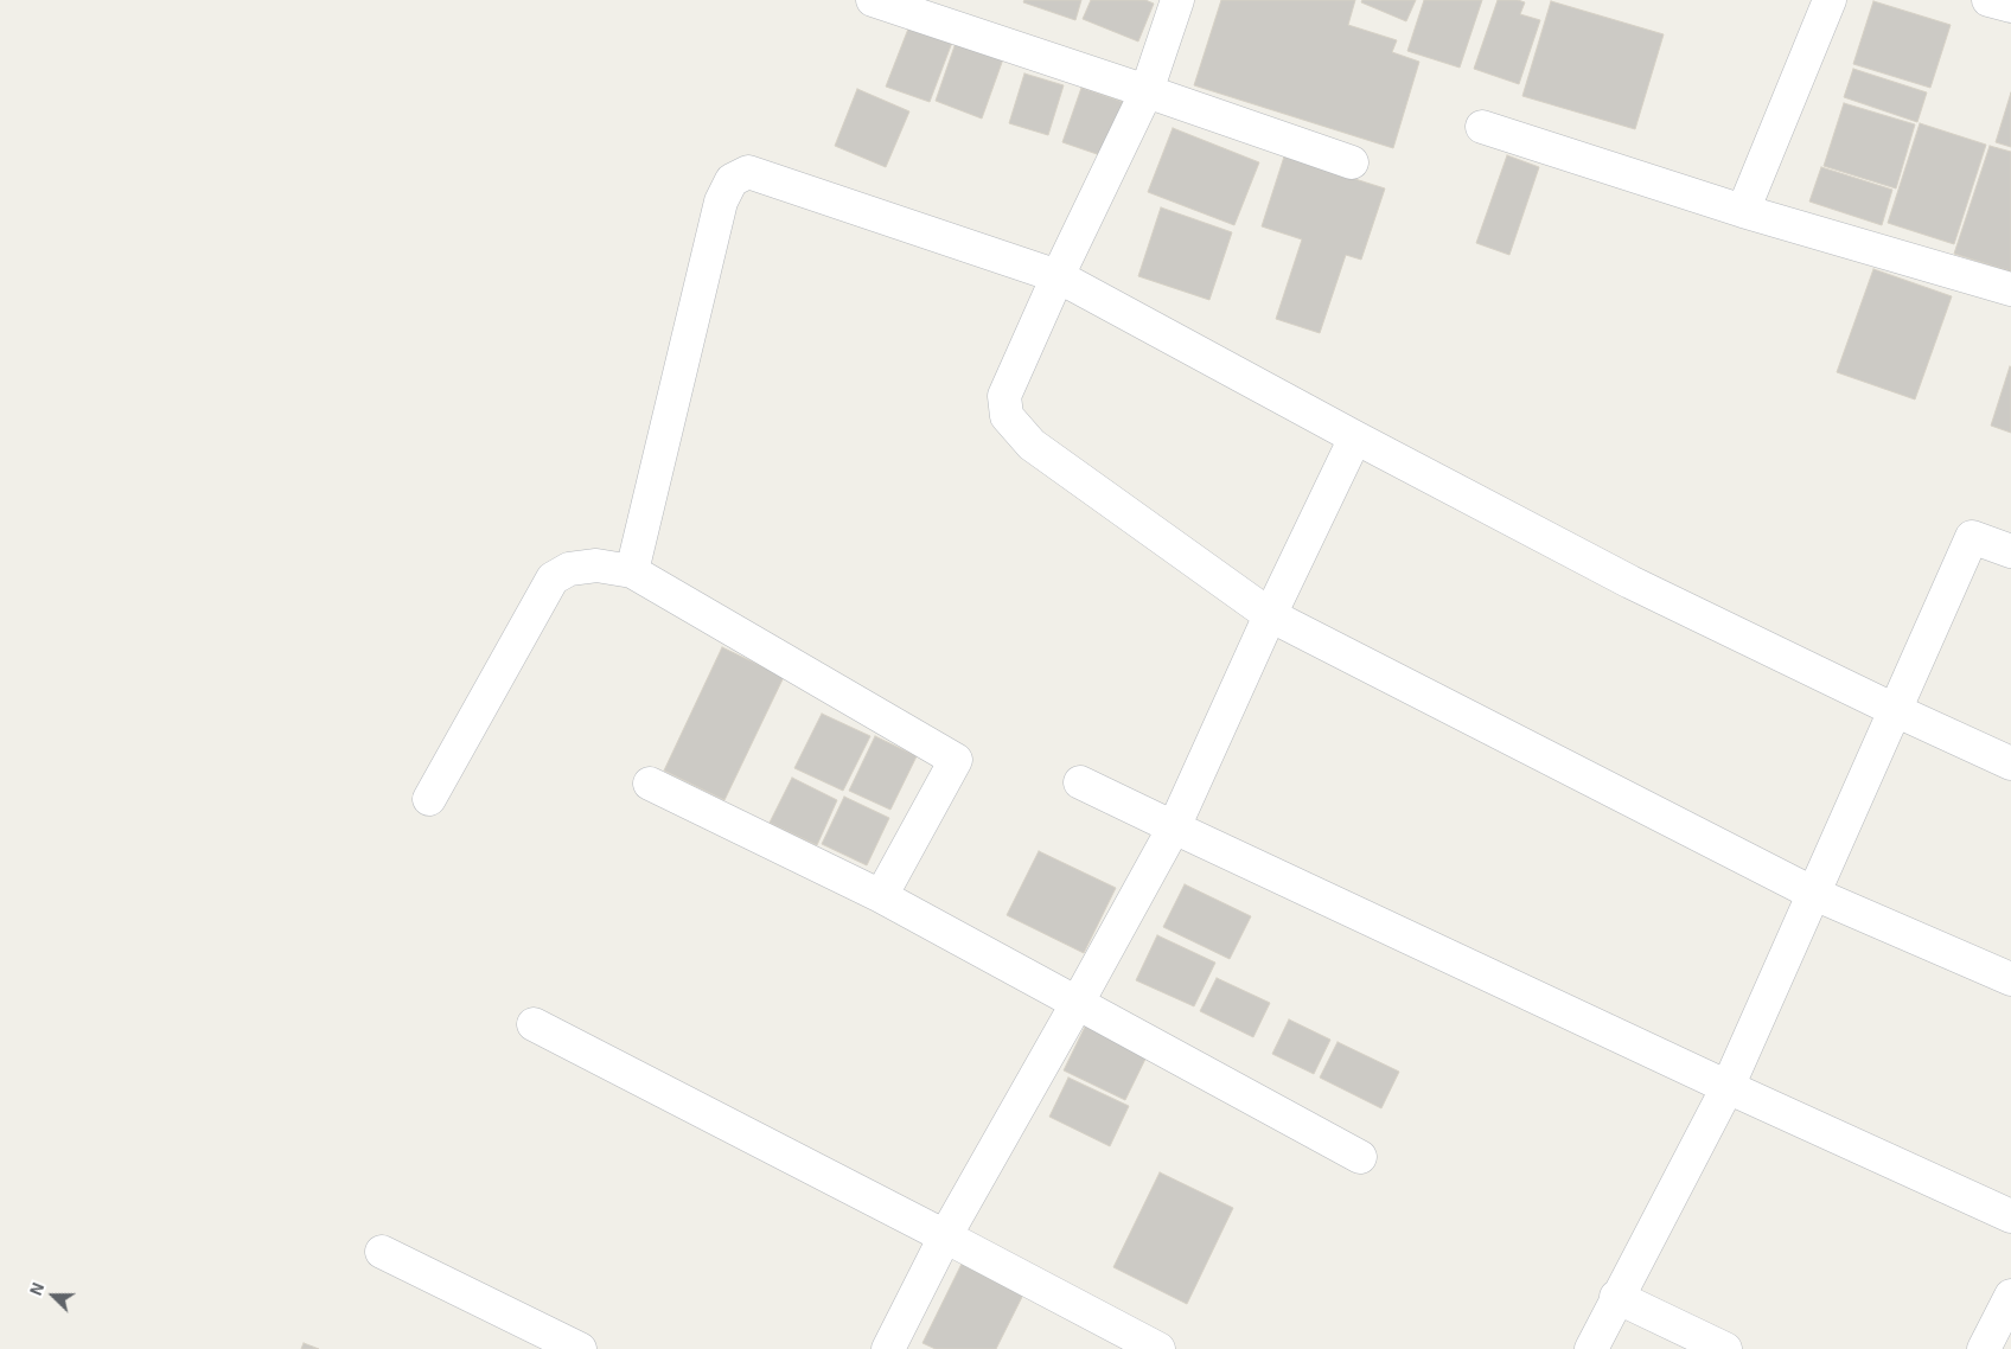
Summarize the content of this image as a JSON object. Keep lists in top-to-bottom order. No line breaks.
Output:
{"north":"left"}
